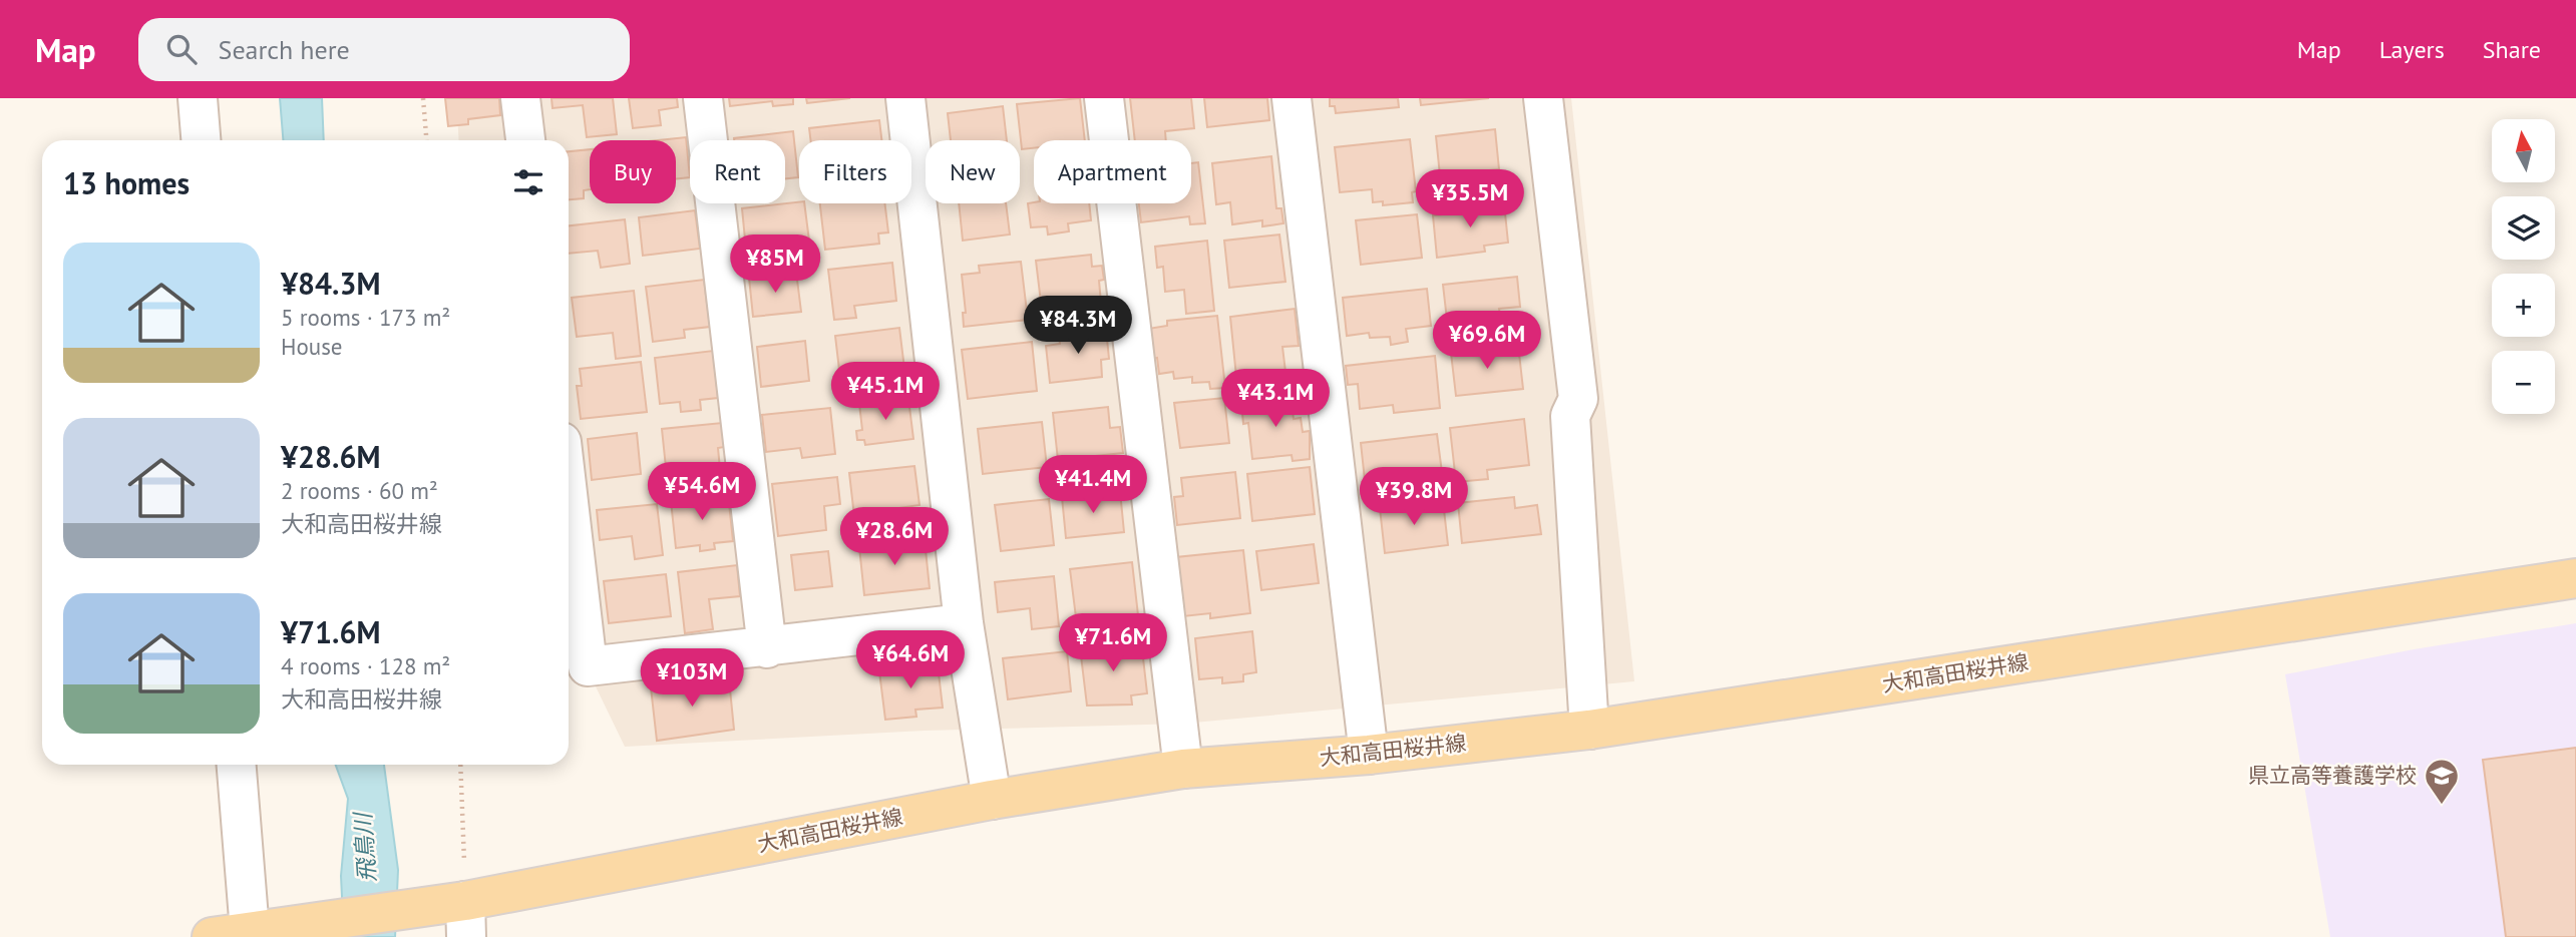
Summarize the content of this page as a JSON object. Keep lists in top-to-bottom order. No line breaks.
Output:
{"streets":{"main road":["大和高田桜井線"]},"water":["飛鳥川"],"places":{"school or university":["県立高等養護学校"]},"north":"top","page":{"header":"Map","search":"Search here","nav":["Map","Layers","Share"],"map_buttons":["+","−"],"chip":["Buy","Rent","Filters","New","Apartment"],"heading":"13 homes","price":["¥35.5M","¥85M","¥84.3M","¥69.6M","¥45.1M","¥43.1M","¥41.4M","¥54.6M","¥39.8M","¥28.6M","¥71.6M","¥64.6M","¥103M"],"list":[{"name":"¥84.3M","note":"5 rooms · 173 m² · House"},{"name":"¥28.6M","note":"2 rooms · 60 m² · 大和高田桜井線"},{"name":"¥71.6M","note":"4 rooms · 128 m² · 大和高田桜井線"}]}}
